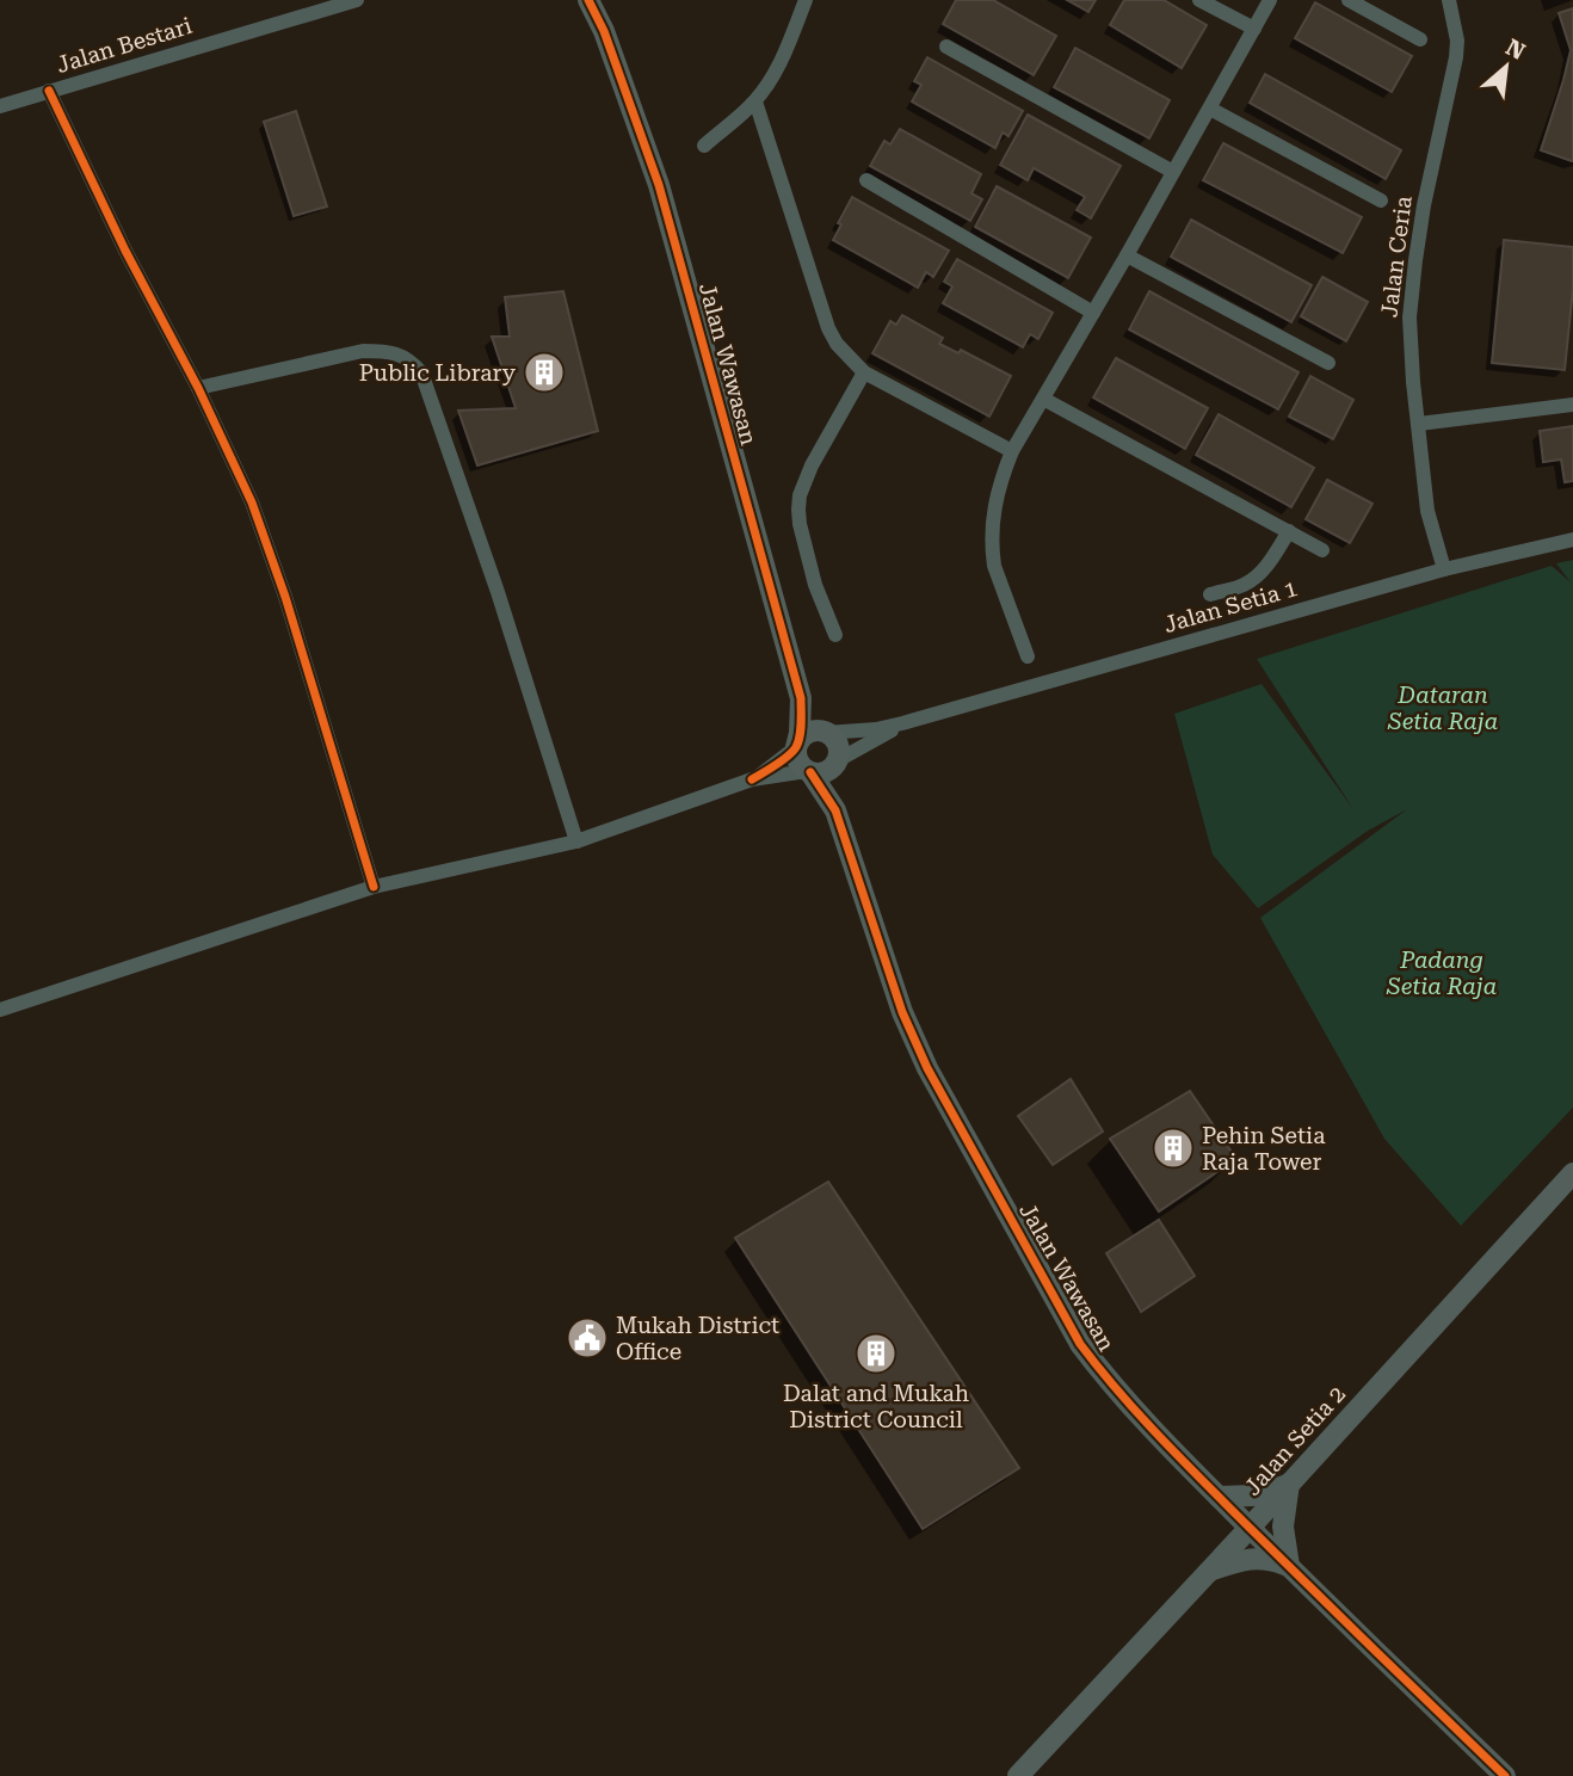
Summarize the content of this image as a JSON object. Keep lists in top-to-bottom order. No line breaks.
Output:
{"streets":{"street":["Jalan Bestari","Jalan Ceria","Jalan Wawasan","Jalan Setia 1","Jalan Setia 2"]},"crossings":[["Jalan Ceria","Jalan Setia 1"],["Jalan Wawasan","Jalan Setia 1"],["Jalan Wawasan","Jalan Setia 2"]],"parks":["Dataran Setia Raja","Padang Setia Raja"],"places":{"building":["Public Library","Pehin Setia Raja Tower","Dalat and Mukah District Council"],"public building":["Mukah District Office"]},"north":"top right"}
